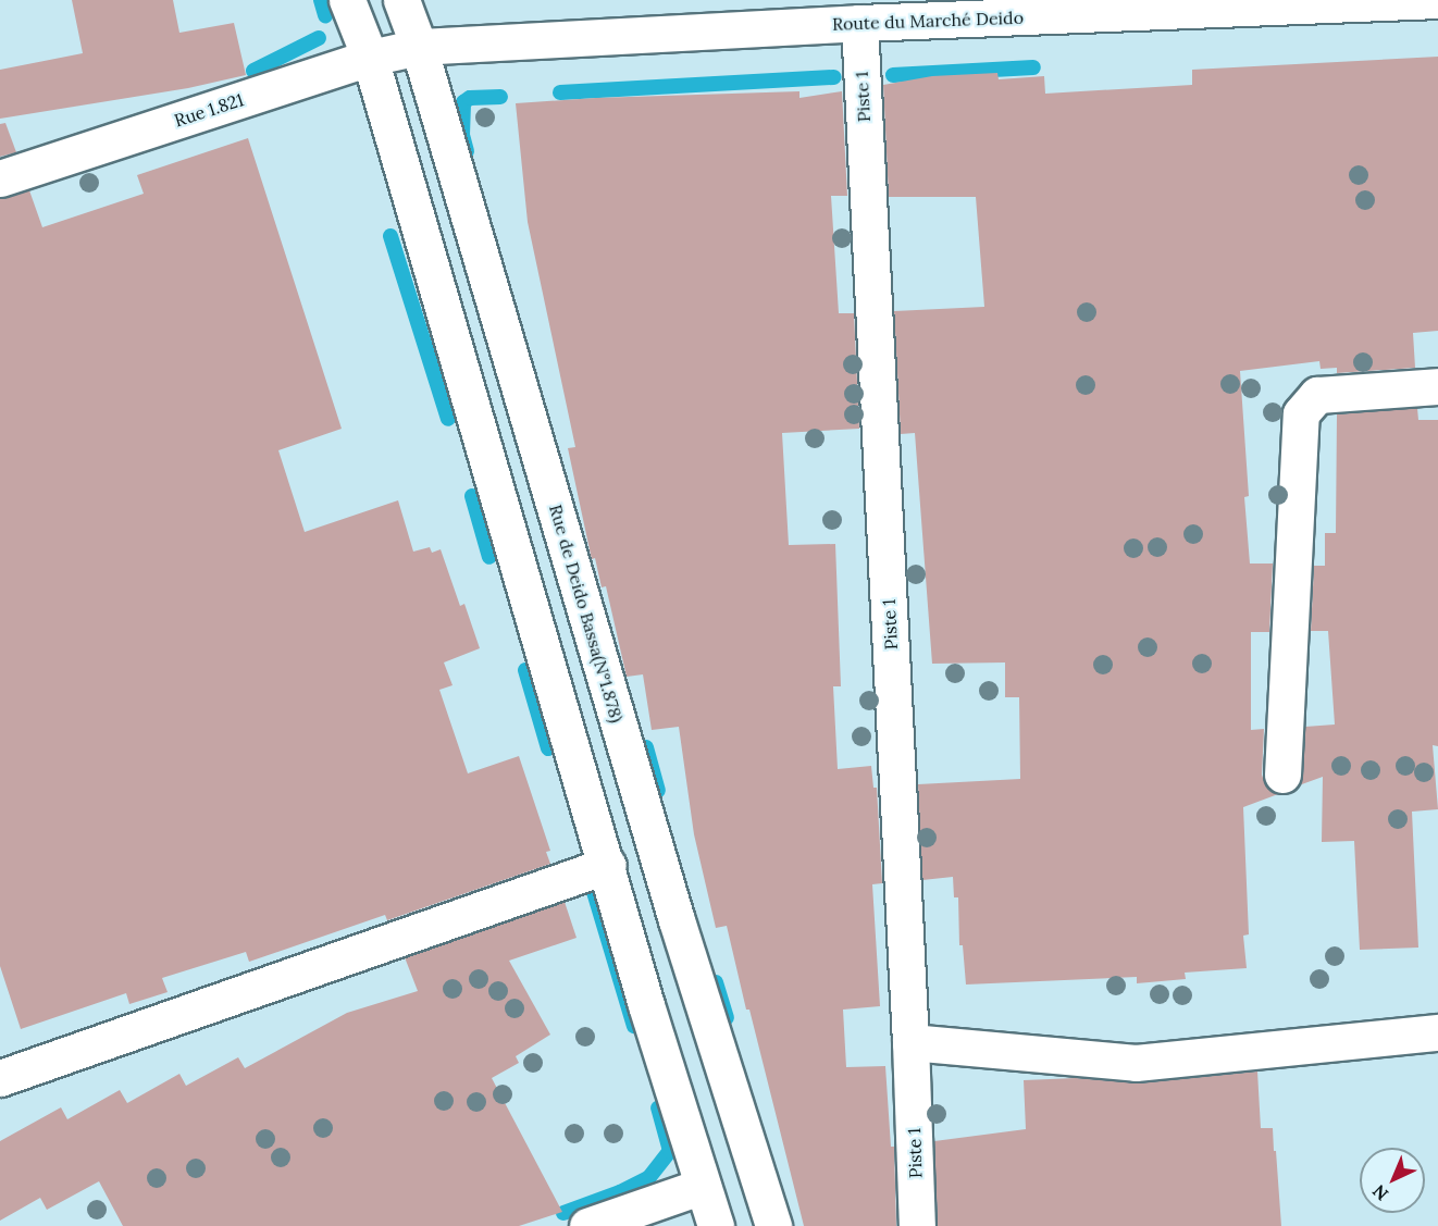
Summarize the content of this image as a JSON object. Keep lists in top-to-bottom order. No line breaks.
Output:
{"streets":{"street":["Route du Marché Deido","Piste 1","Rue 1.821","Rue de Deido Bassa(N°1.878)"]},"crossings":[["Route du Marché Deido","Piste 1"],["Route du Marché Deido","Rue 1.821"],["Route du Marché Deido","Rue de Deido Bassa(N°1.878)"],["Rue 1.821","Rue de Deido Bassa(N°1.878)"]],"north":"bottom left"}
